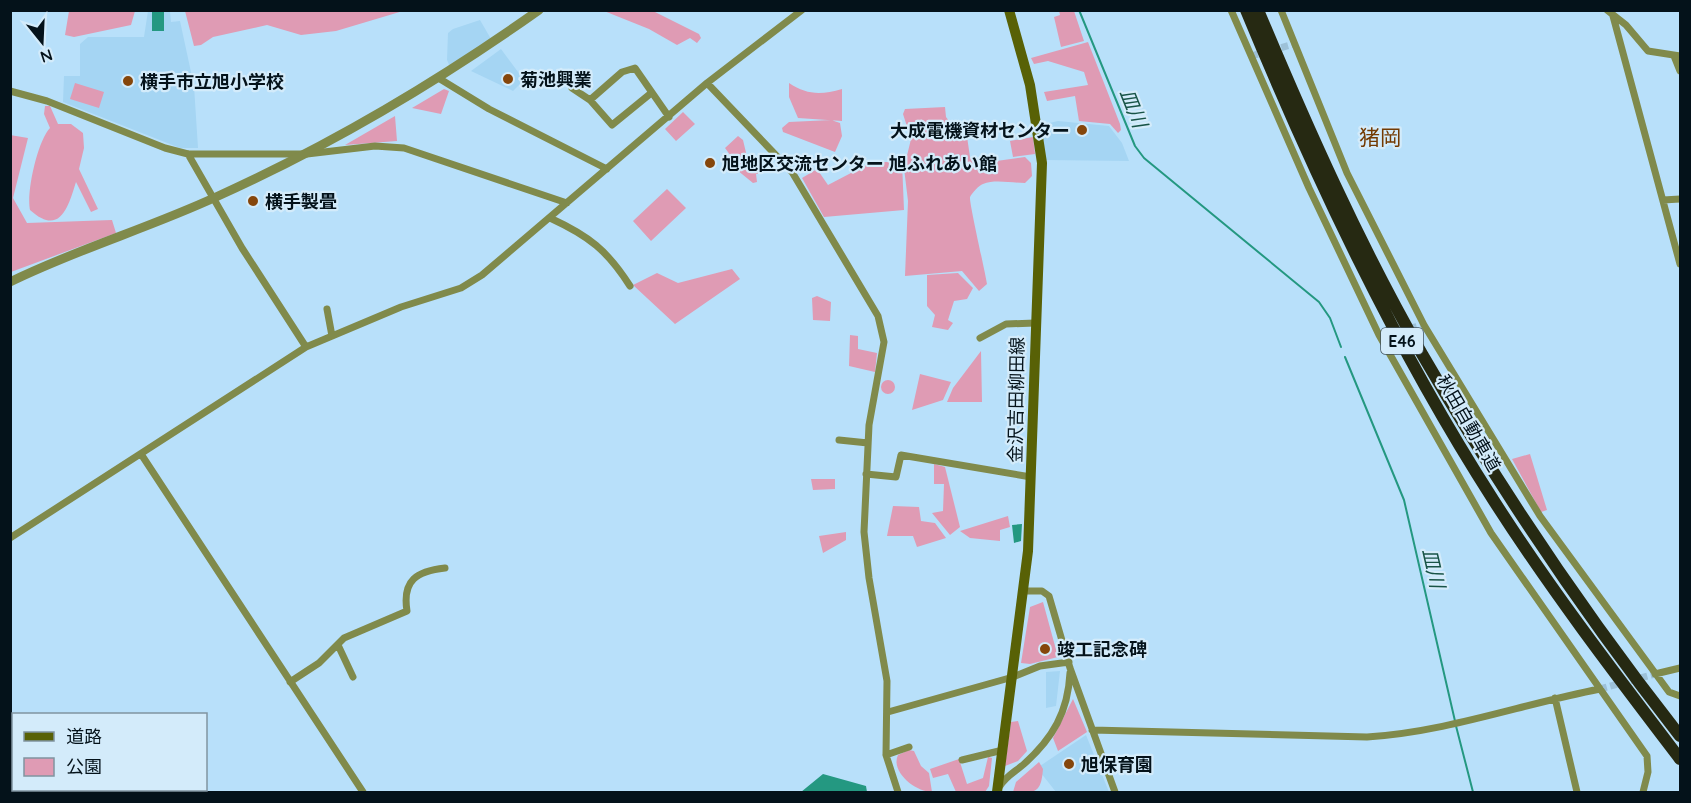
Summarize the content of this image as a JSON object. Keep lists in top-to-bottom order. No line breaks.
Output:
{"streets":{"highway":["E46","秋田自動車道"],"main road":["金沢吉田柳田線"]},"districts":["猪岡"],"water":["皿川"],"places":["菊池興業","横手市立旭小学校","大成電機資材センター","旭地区交流センター 旭ふれあい館","横手製畳","竣工記念碑","旭保育園"],"legend":["道路","公園"],"north":"bottom"}
